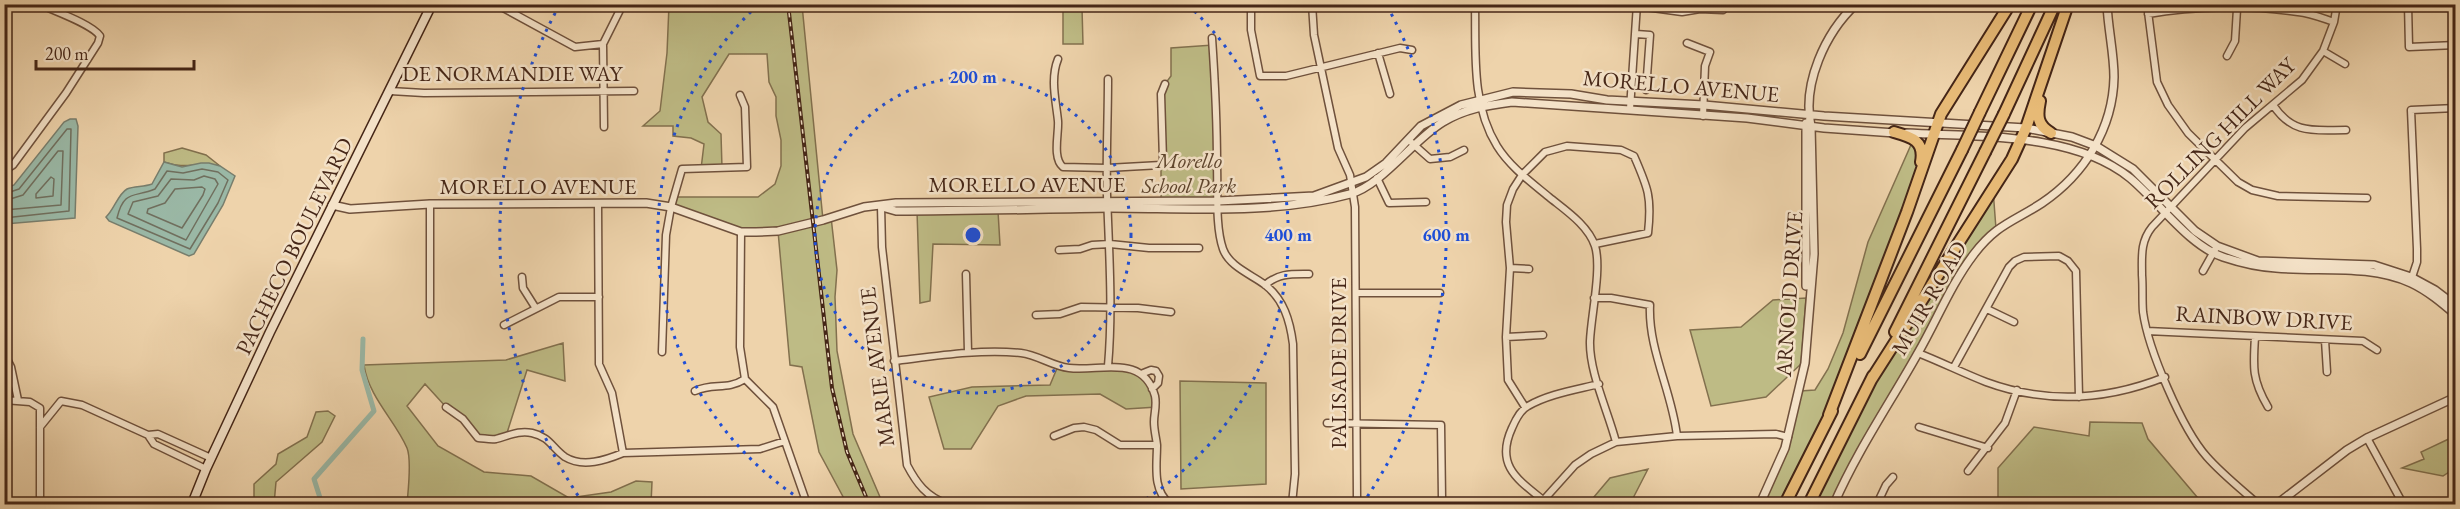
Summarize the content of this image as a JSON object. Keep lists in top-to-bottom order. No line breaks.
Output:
{"streets":{"main road":["PACHECO BOULEVARD"],"street":["DE NORMANDIE WAY","MORELLO AVENUE","ROLLING HILL WAY","ARNOLD DRIVE","MUIR ROAD","RAINBOW DRIVE","PALISADE DRIVE","MARIE AVENUE"]},"crossings":[["DE NORMANDIE WAY","PACHECO BOULEVARD"],["MORELLO AVENUE","ROLLING HILL WAY"],["MORELLO AVENUE","PACHECO BOULEVARD"],["MORELLO AVENUE","ARNOLD DRIVE"],["MORELLO AVENUE","MUIR ROAD"],["MORELLO AVENUE","PALISADE DRIVE"],["MORELLO AVENUE","MARIE AVENUE"],["ROLLING HILL WAY","RAINBOW DRIVE"]],"parks":["Morello School Park"],"scale_bar":"200 m","rings":["200 m","400 m","600 m"]}
